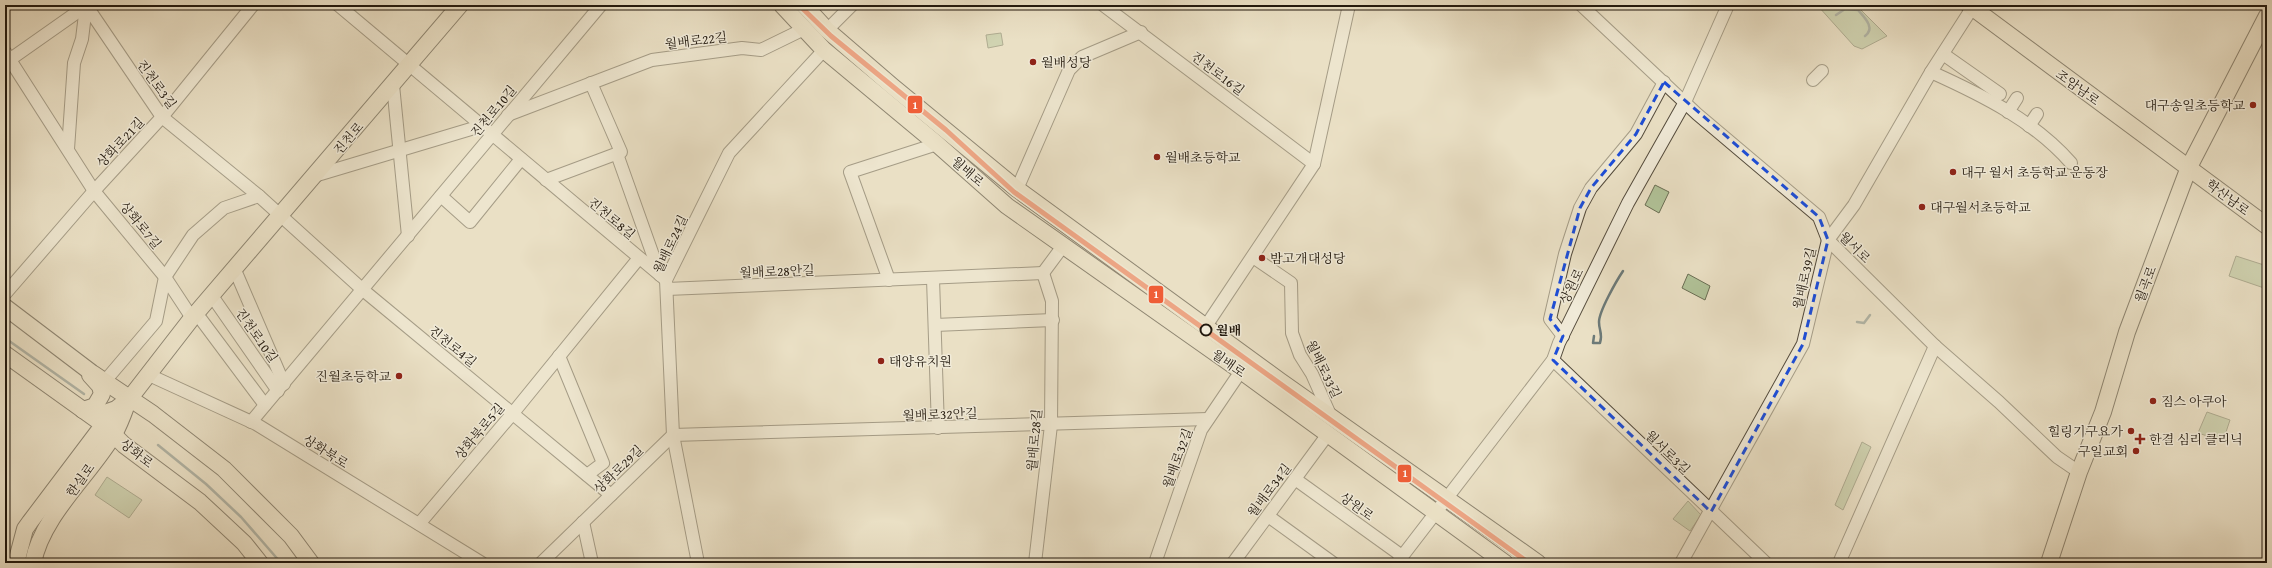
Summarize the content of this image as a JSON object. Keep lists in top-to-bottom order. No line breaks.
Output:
{"streets":{"main road":["조암남로","진천로","월배로","학산남로","월곡로","상화로","한실로"],"street":["월배로22길","진천로16길","진천로3길","진천로10길","상화로21길","진천로8길","상화로7길","월배로24길","월서로","월배로28안길","월배로39길","상원로","진천로4길","월배로33길","월배로32안길","상화북로5길","월배로28길","상화북로","월서로3길","월배로32길","상화로29길","월배로34길"]},"crossings":[["월배로22길","진천로10길"],["월배로22길","월배로"],["진천로3길","진천로"],["진천로3길","상화로21길"],["진천로3길","진천로4길"],["조암남로","학산남로"],["조암남로","월배로39길"],["조암남로","월곡로"],["진천로10길","진천로"],["진천로10길","진천로8길"],["진천로10길","진천로4길"],["진천로10길","상화북로"],["진천로","진천로8길"],["진천로","상화로7길"],["진천로","진천로4길"],["진천로","상화북로"],["진천로","한실로"],["상화로21길","상화로7길"],["월배로","월배로24길"],["월배로","상원로"],["월배로","월배로33길"],["월배로","월배로32길"],["월배로","월배로34길"],["학산남로","월곡로"],["진천로8길","월배로24길"],["진천로8길","월배로28안길"],["진천로8길","상화북로5길"],["월배로24길","월배로28안길"],["월배로24길","월배로32안길"],["월배로24길","상화로29길"],["월서로","월배로39길"],["월서로","월곡로"],["월서로","상원로"],["월배로28안길","월배로28길"],["월배로39길","월서로3길"],["상원로","월서로3길"],["상원로","월배로34길"],["진천로4길","상화북로5길"],["진천로4길","상화로29길"],["월배로32안길","월배로28길"],["월배로32안길","월배로32길"],["월배로32안길","상화로29길"],["상화북로5길","상화북로"],["상화로","한실로"]],"places":{"other":["월배성당","대구송일초등학교","월배초등학교","대구 월서 초등학교 운동장","대구월서초등학교","밤고개대성당","월배","태양유치원","진월초등학교","짐스 아쿠아","힐링기구요가","구일교회"],"health":["한결 심리 클리닉"]},"lines":["transit line 1"]}
